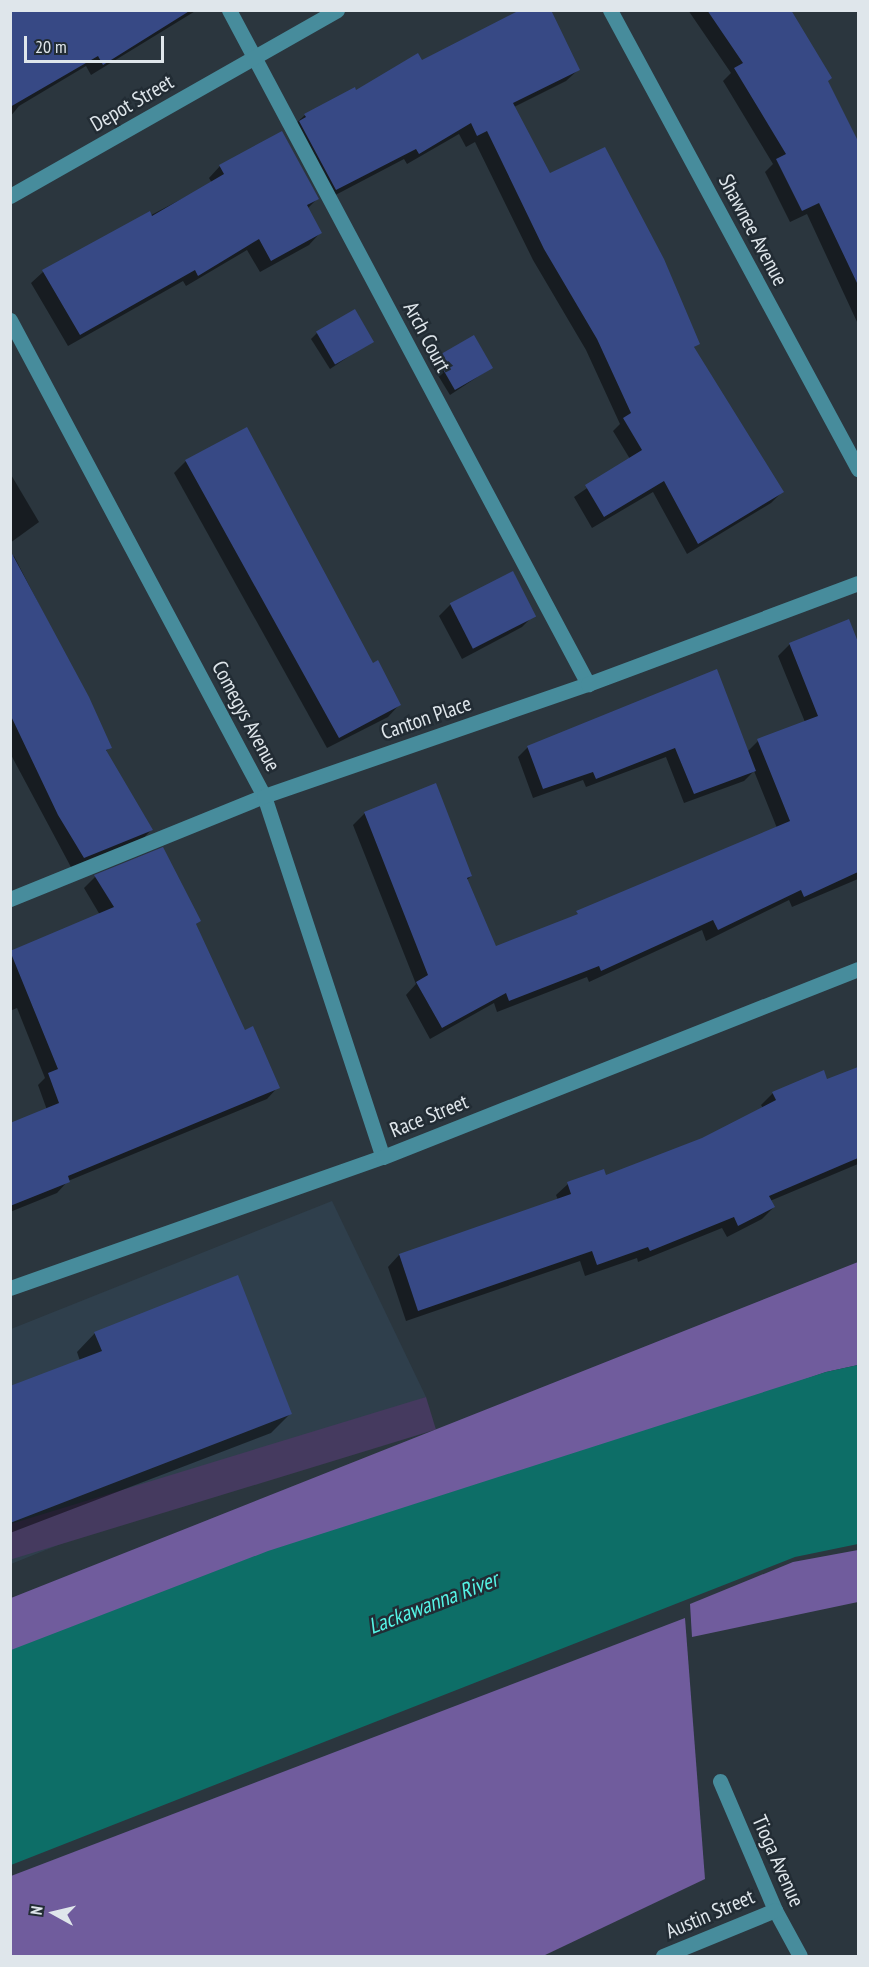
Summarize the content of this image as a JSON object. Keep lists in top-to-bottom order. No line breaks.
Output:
{"streets":{"street":["Depot Street","Shawnee Avenue","Arch Court","Comegys Avenue","Canton Place","Race Street","Tioga Avenue","Austin Street"]},"crossings":[["Depot Street","Arch Court"],["Arch Court","Canton Place"],["Comegys Avenue","Canton Place"],["Comegys Avenue","Race Street"],["Tioga Avenue","Austin Street"]],"water":["Lackawanna River"],"scale_bar":"20 m","north":"left"}
